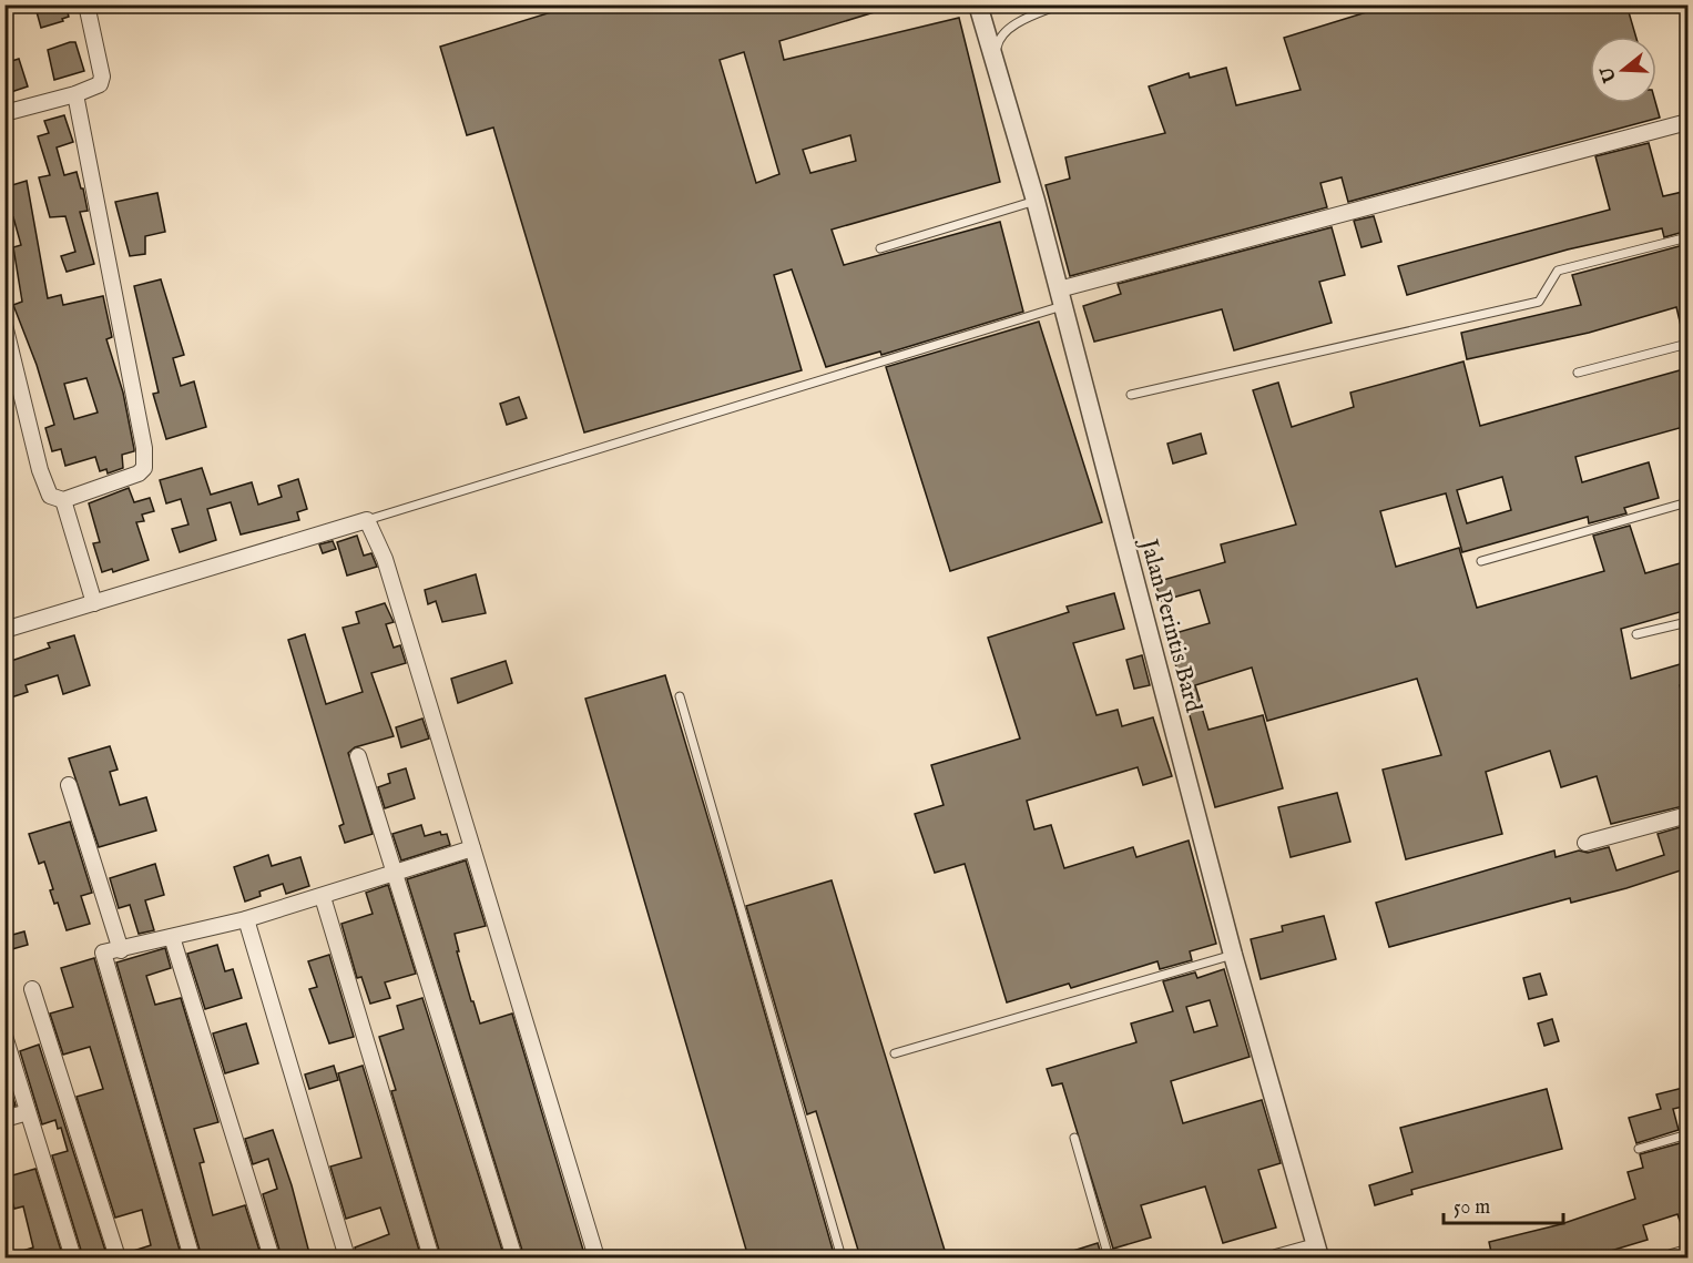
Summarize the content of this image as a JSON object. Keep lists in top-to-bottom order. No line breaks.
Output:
{"streets":{"street":["Jalan Perintis Bard"]},"scale_bar":"50 m","north":"left"}
